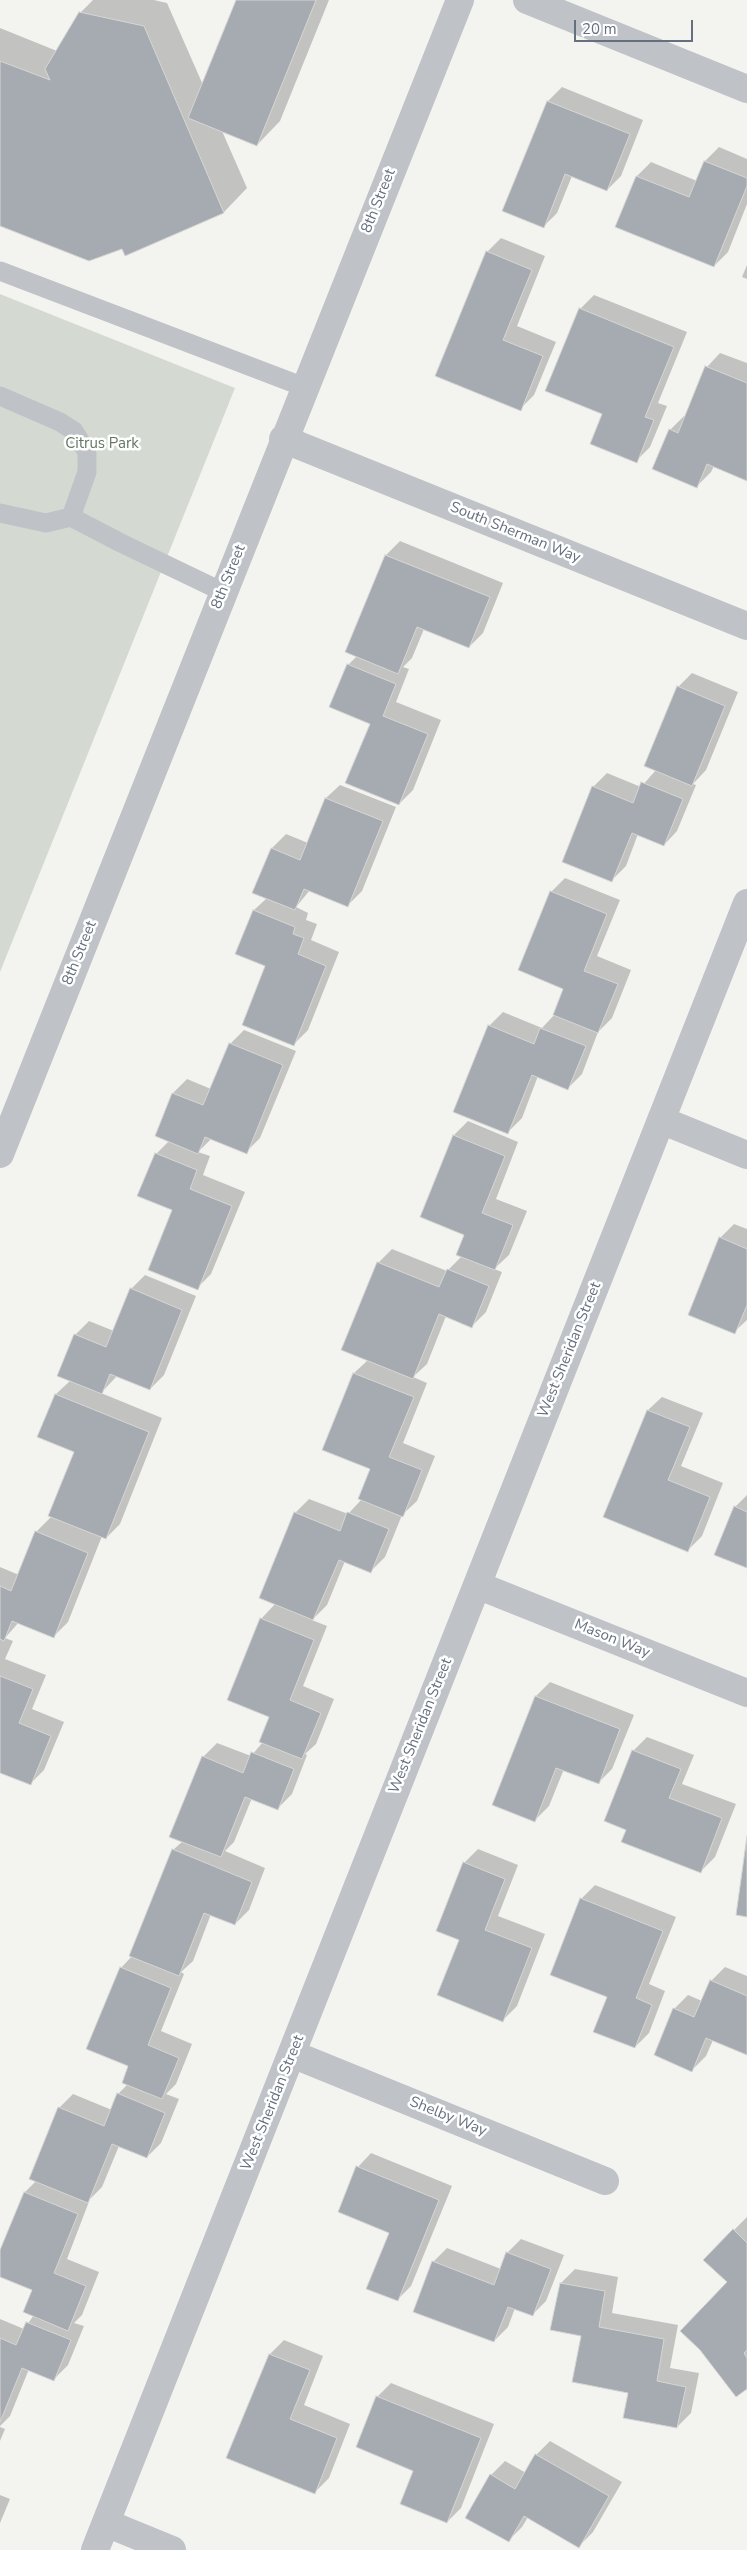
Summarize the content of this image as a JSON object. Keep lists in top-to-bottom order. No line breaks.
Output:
{"streets":{"street":["8th Street","South Sherman Way","West Sheridan Street","Mason Way","Shelby Way"]},"crossings":[["8th Street","South Sherman Way"],["West Sheridan Street","Mason Way"],["West Sheridan Street","Shelby Way"]],"parks":["Citrus Park"],"scale_bar":"20 m"}
